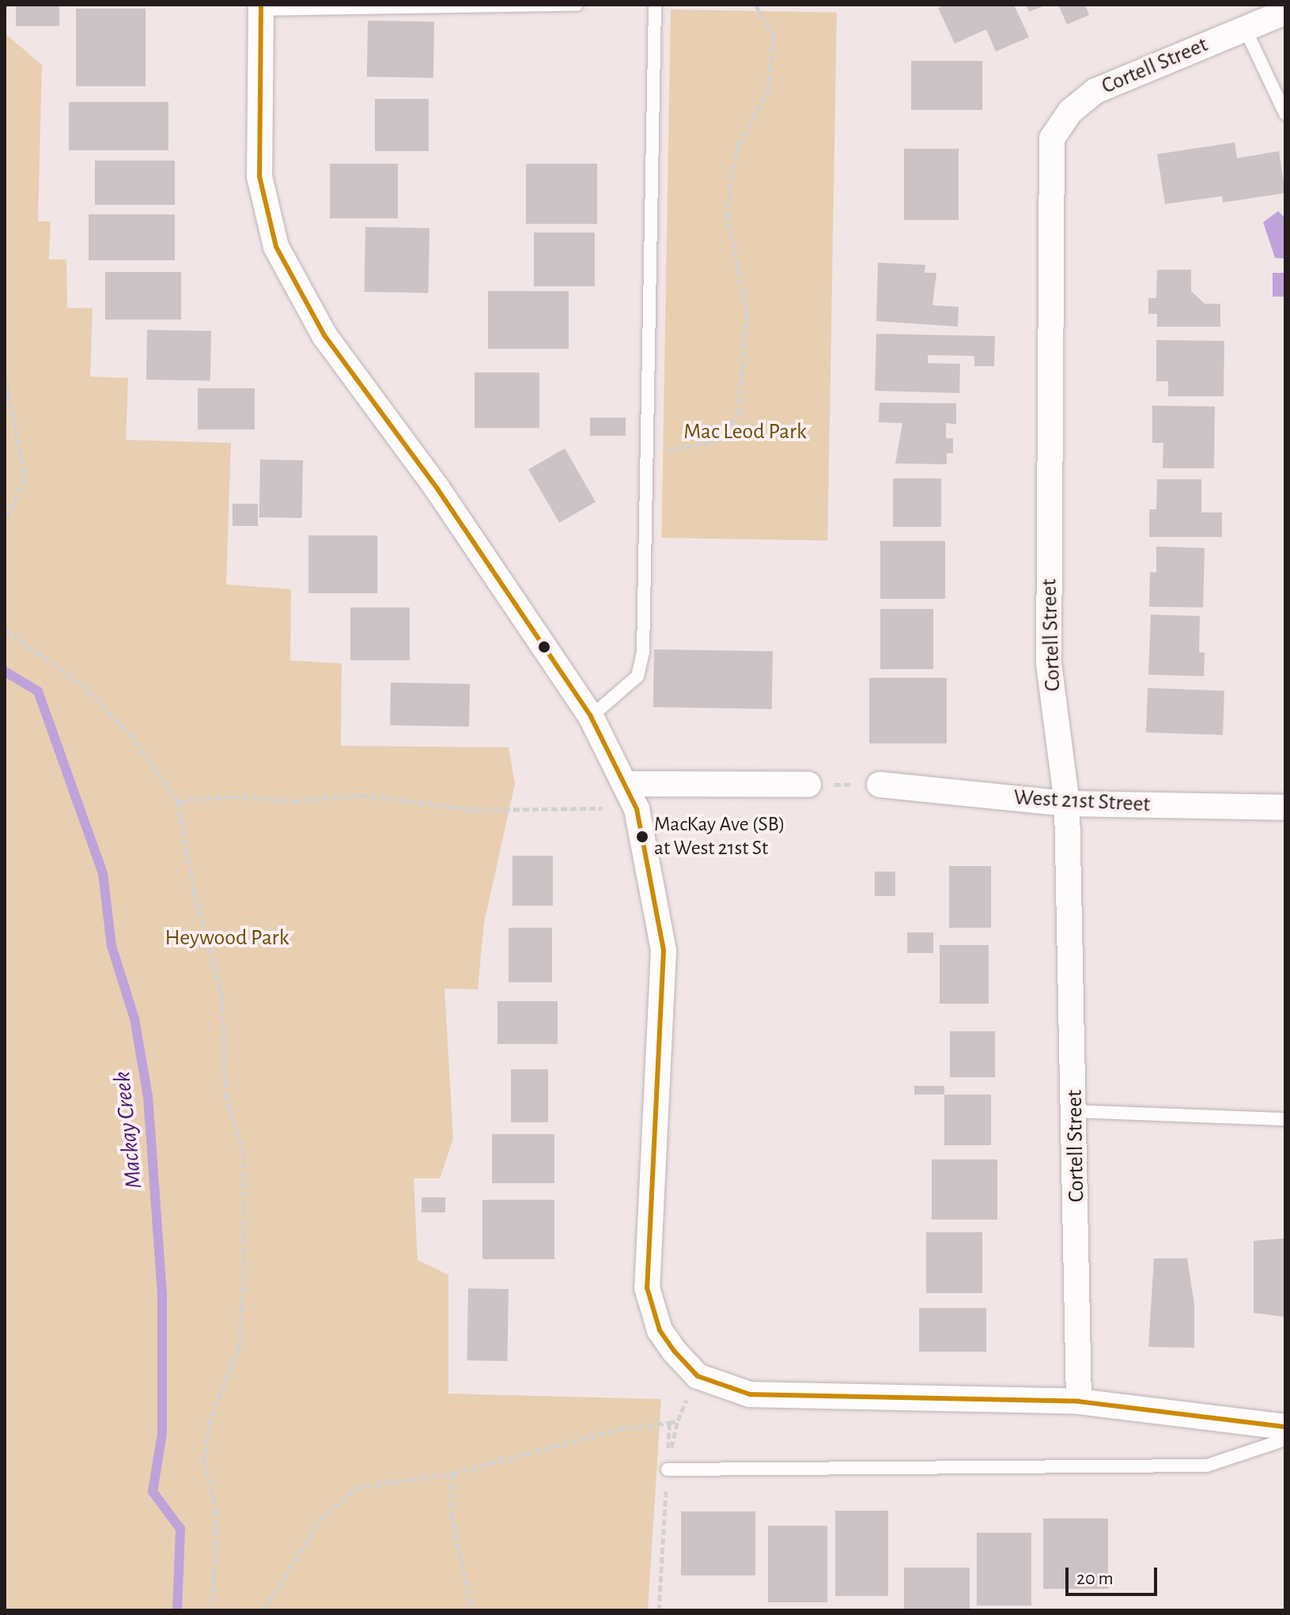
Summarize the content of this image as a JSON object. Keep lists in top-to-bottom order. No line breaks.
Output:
{"streets":{"street":["Cortell Street","West 21st Street"]},"crossings":[["Cortell Street","West 21st Street"]],"water":["Mackay Creek"],"parks":["Mac Leod Park","Heywood Park"],"places":["MacKay Ave (SB) at West 21st St"],"scale_bar":"20 m"}
